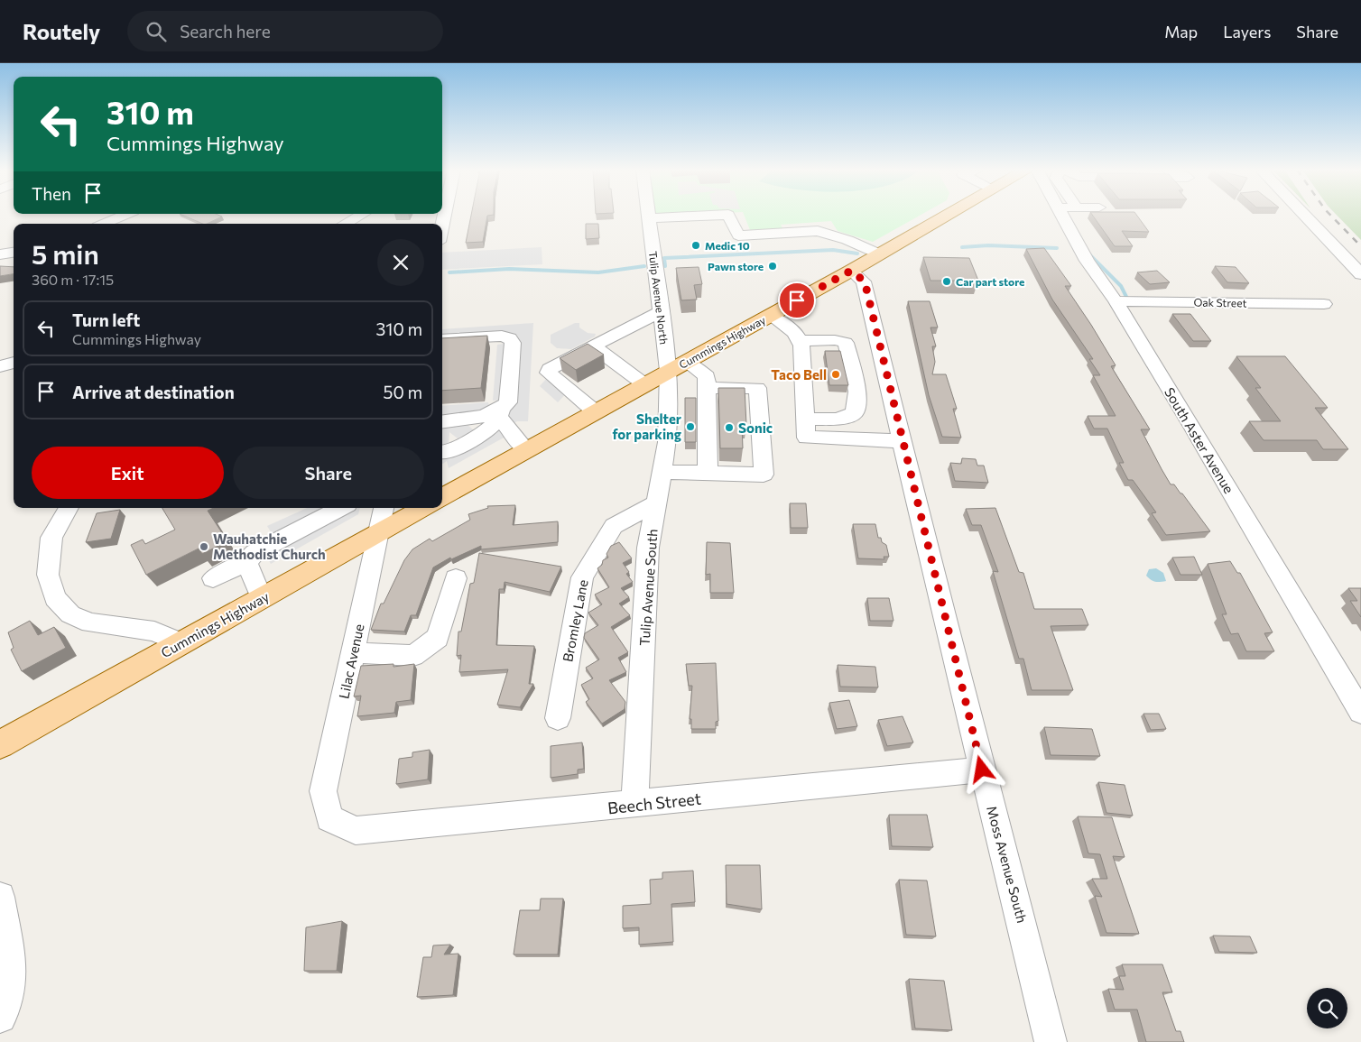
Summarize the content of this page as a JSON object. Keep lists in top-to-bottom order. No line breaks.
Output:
{"streets":{"main road":["Cummings Highway"],"street":["Tulip Avenue North","Oak Street","South Aster Avenue","Tulip Avenue South","Bromley Lane","Lilac Avenue","Beech Street","Moss Avenue South"]},"crossings":[["Tulip Avenue North","Cummings Highway"],["Tulip Avenue North","Tulip Avenue South"],["Oak Street","South Aster Avenue"],["Cummings Highway","Tulip Avenue South"],["Cummings Highway","Lilac Avenue"],["Cummings Highway","Moss Avenue South"],["Tulip Avenue South","Bromley Lane"],["Tulip Avenue South","Beech Street"],["Lilac Avenue","Beech Street"],["Beech Street","Moss Avenue South"]],"places":["Medic 10","Pawn store","Car part store","Taco Bell","Shelter for parking","Sonic","Wauhatchie Methodist Church"],"page":{"header":"Routely","search":"Search here","nav":["Map","Layers","Share"],"turn":["310 m","Cummings Highway"],"then":"Then","heading":["5 min","360 m · 17:15"],"list":[{"name":"Turn left","note":"Cummings Highway","value":"310 m"},{"name":"Arrive at destination","value":"50 m"}],"buttons":["Exit","Share"]}}
